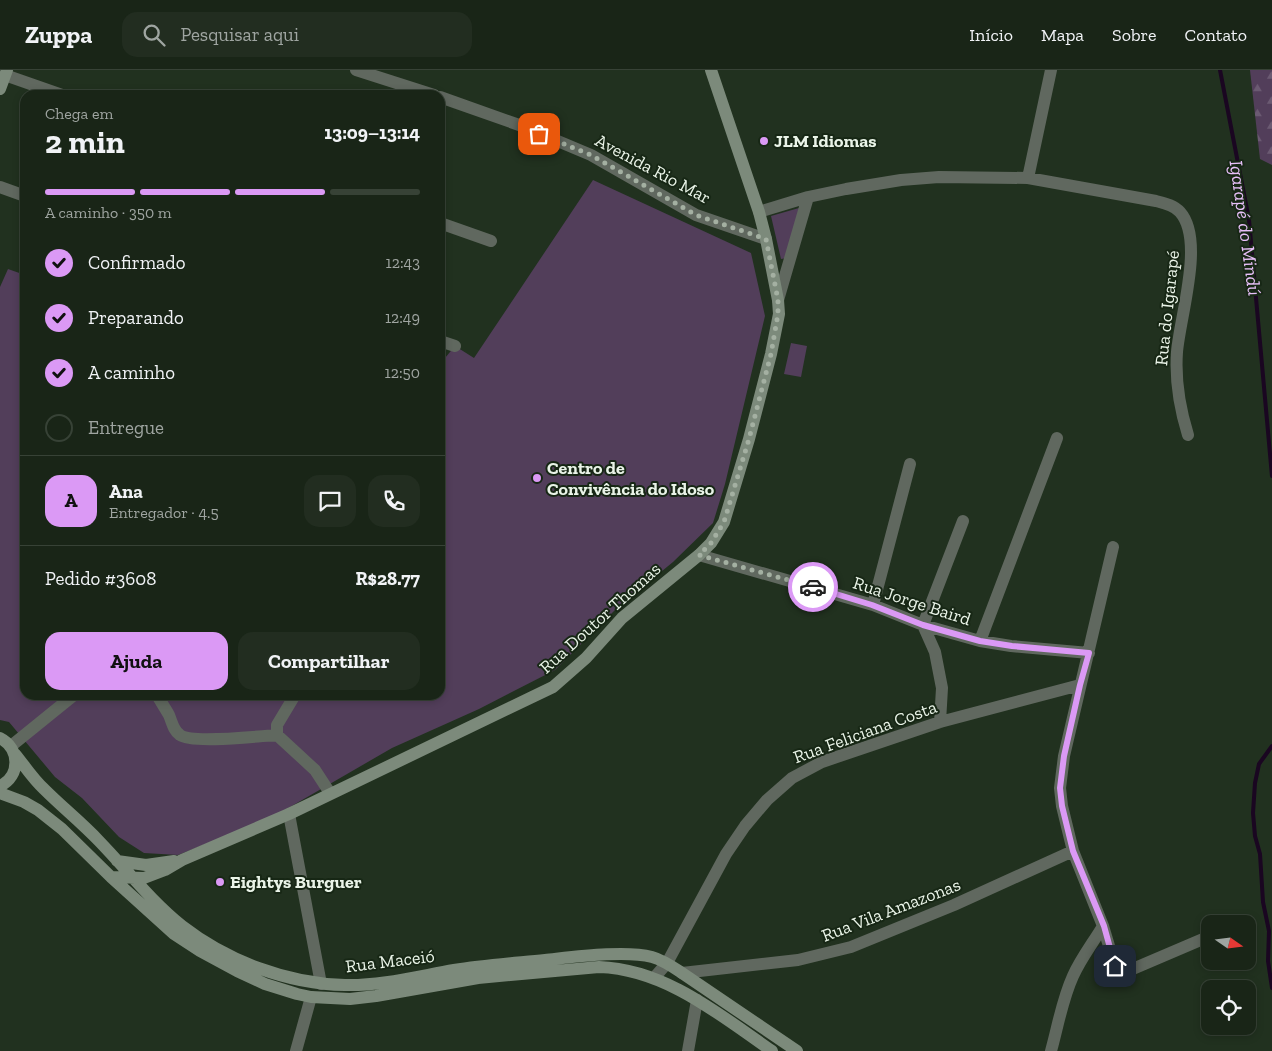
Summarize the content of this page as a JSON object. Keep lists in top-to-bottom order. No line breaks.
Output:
{"streets":{"main road":["Rua Doutor Thomas","Rua Maceió"],"street":["Avenida Rio Mar","Rua do Igarapé","Rua Jorge Baird","Rua Feliciana Costa","Rua Vila Amazonas"]},"crossings":[["Avenida Rio Mar","Rua Doutor Thomas"],["Rua do Igarapé","Rua Doutor Thomas"],["Rua Jorge Baird","Rua Doutor Thomas"],["Rua Doutor Thomas","Rua Maceió"],["Rua Feliciana Costa","Rua Maceió"],["Rua Vila Amazonas","Rua Maceió"]],"water":["Igarapé do Mindú"],"places":["JLM Idiomas","Centro de Convivência do Idoso","Eightys Burguer"],"north":"right","page":{"header":"Zuppa","search":"Pesquisar aqui","nav":["Início","Mapa","Sobre","Contato"],"heading":["2 min","Chega em","13:09–13:14"],"panel":["Ana","Entregador · 4.5","Pedido #3608","R$28.77"],"bar":"A caminho · 350 m","list":[["Confirmado","12:43"],["Preparando","12:49"],["A caminho","12:50"],"Entregue"],"round":"A","buttons":["Ajuda","Compartilhar"]}}
